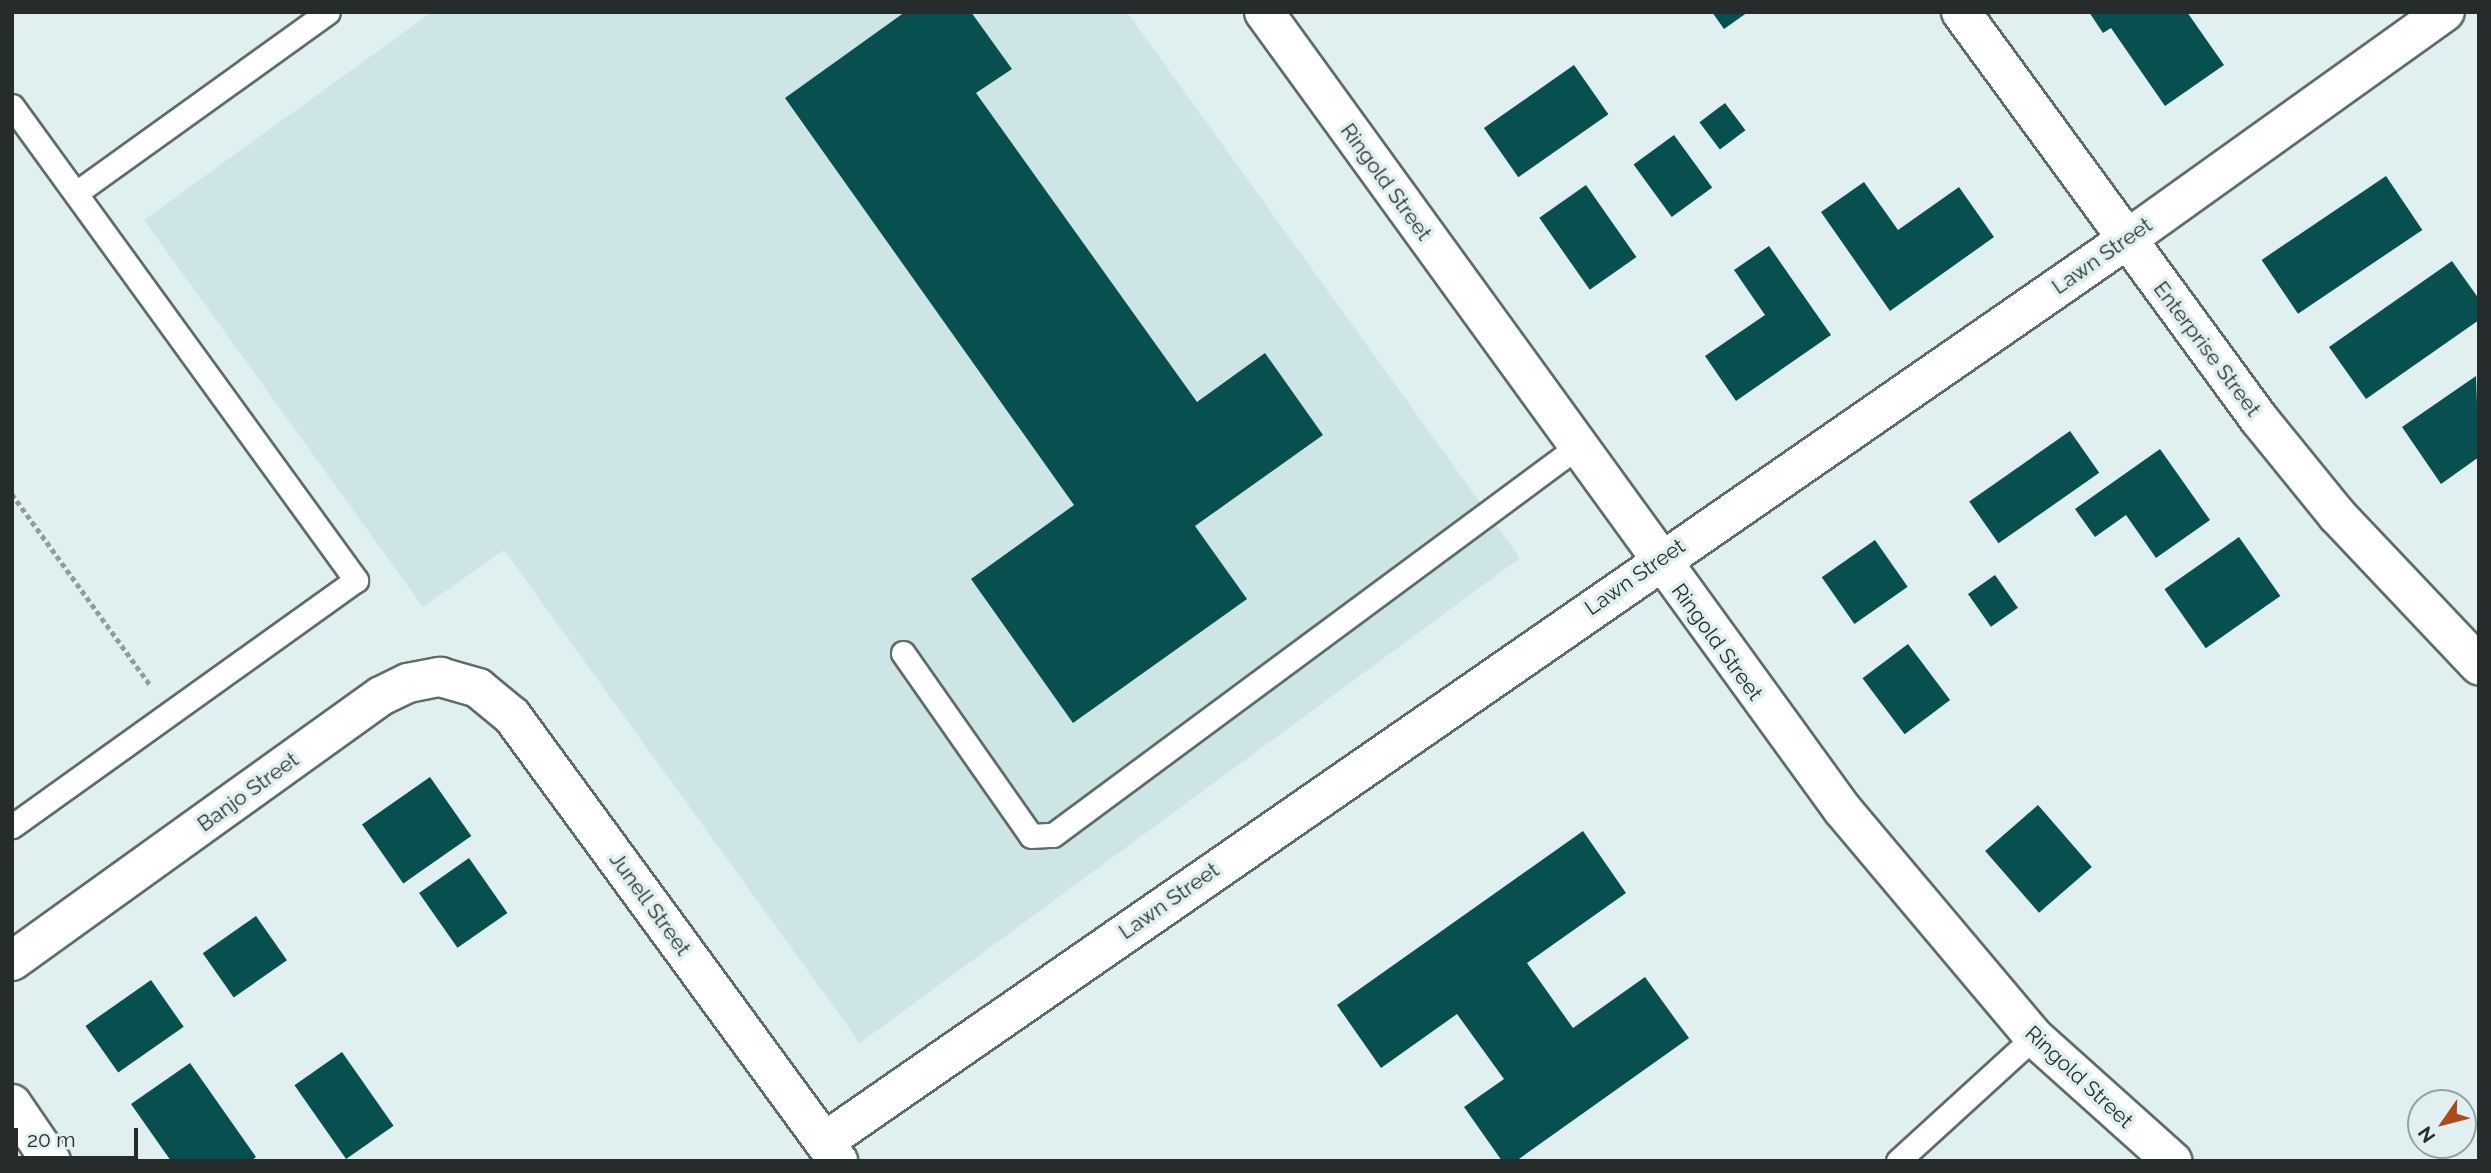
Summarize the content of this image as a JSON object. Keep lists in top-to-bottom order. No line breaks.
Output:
{"streets":{"street":["Ringold Street","Lawn Street","Enterprise Street","Banjo Street","Junell Street"]},"crossings":[["Ringold Street","Lawn Street"],["Lawn Street","Enterprise Street"],["Lawn Street","Junell Street"],["Banjo Street","Junell Street"]],"scale_bar":"20 m","north":"bottom left"}
